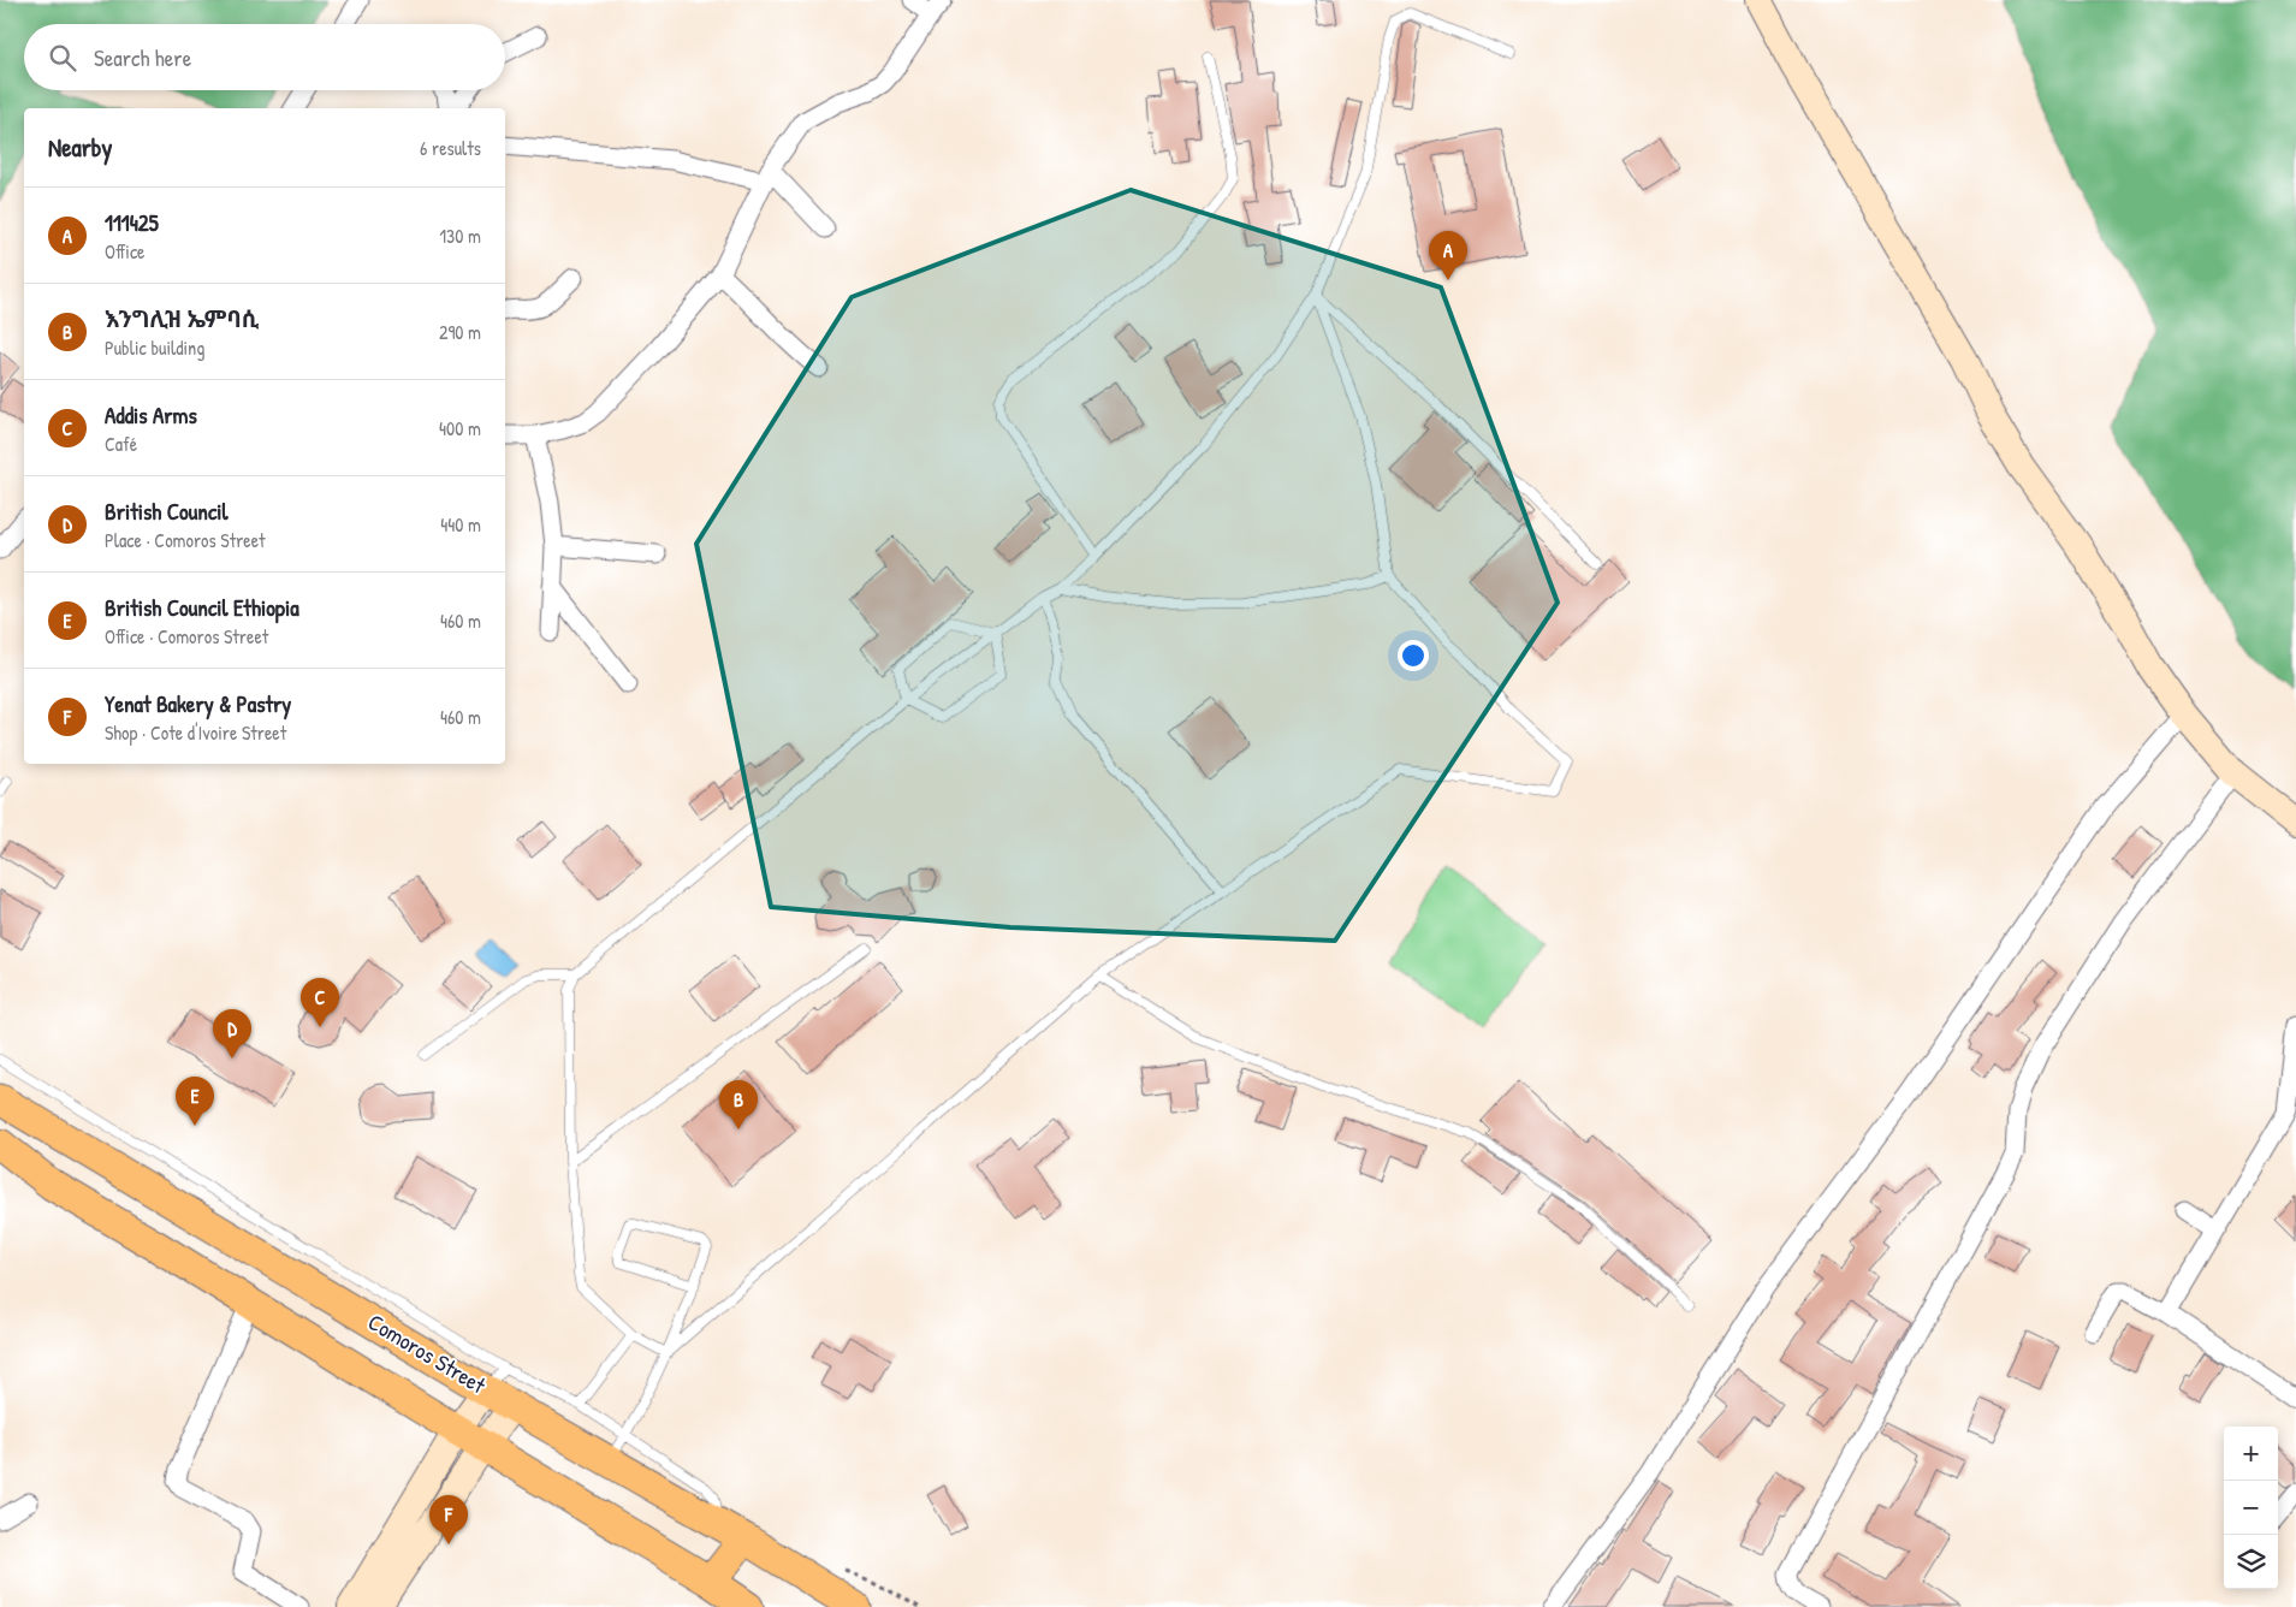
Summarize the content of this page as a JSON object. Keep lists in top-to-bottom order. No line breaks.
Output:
{"streets":{"main road":["Comoros Street"]},"page":{"search":"Search here","heading":["Nearby","6 results"],"list":[{"mark":"A","name":"111425","note":"Office","value":"130 m"},{"mark":"B","name":"እንግሊዝ ኤምባሲ","note":"Public building","value":"290 m"},{"mark":"C","name":"Addis Arms","note":"Café","value":"400 m"},{"mark":"D","name":"British Council","note":"Place · Comoros Street","value":"440 m"},{"mark":"E","name":"British Council Ethiopia","note":"Office · Comoros Street","value":"460 m"},{"mark":"F","name":"Yenat Bakery & Pastry","note":"Shop · Cote d'Ivoire Street","value":"460 m"}],"pins":["A","C","D","E","B","F"],"map_buttons":["+","−"]}}
